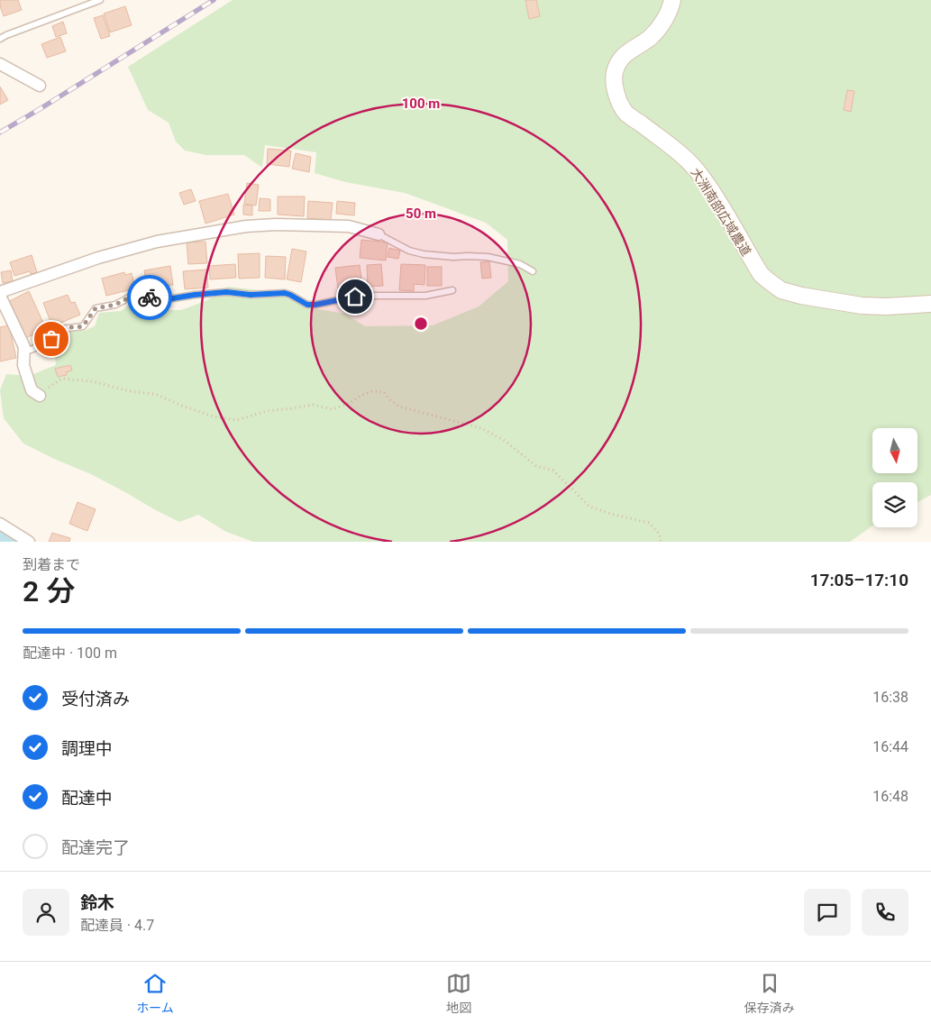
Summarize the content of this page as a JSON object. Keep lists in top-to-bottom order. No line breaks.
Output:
{"streets":{"street":["大洲南部広域農道"]},"north":"bottom","page":{"heading":["2 分","到着まで","17:05–17:10"],"panel":["鈴木","配達員 · 4.7"],"bar":"配達中 · 100 m","list":[["受付済み","16:38"],["調理中","16:44"],["配達中","16:48"],"配達完了"],"tabs":["ホーム","地図","保存済み"]},"rings":["100 m","50 m"]}
